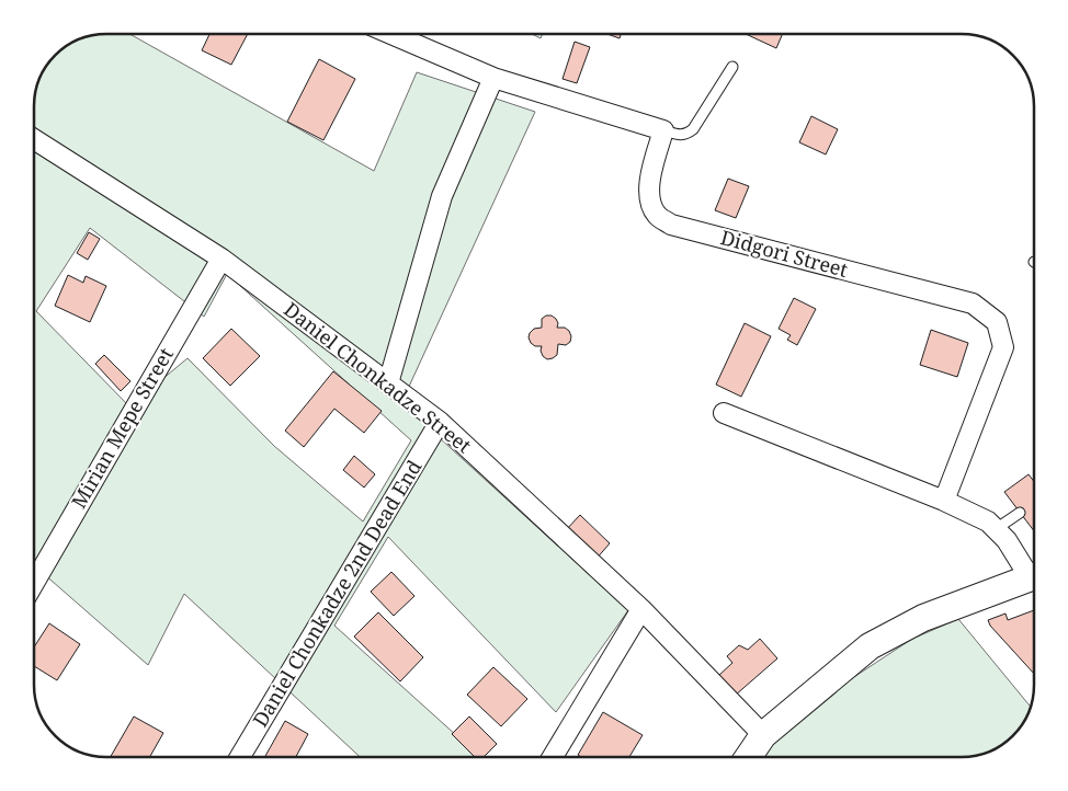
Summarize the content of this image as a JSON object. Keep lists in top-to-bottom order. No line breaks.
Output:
{"streets":{"street":["Didgori Street","Daniel Chonkadze Street","Mirian Mepe Street","Daniel Chonkadze 2nd Dead End"]},"crossings":[["Daniel Chonkadze Street","Mirian Mepe Street"],["Daniel Chonkadze Street","Daniel Chonkadze 2nd Dead End"]]}
